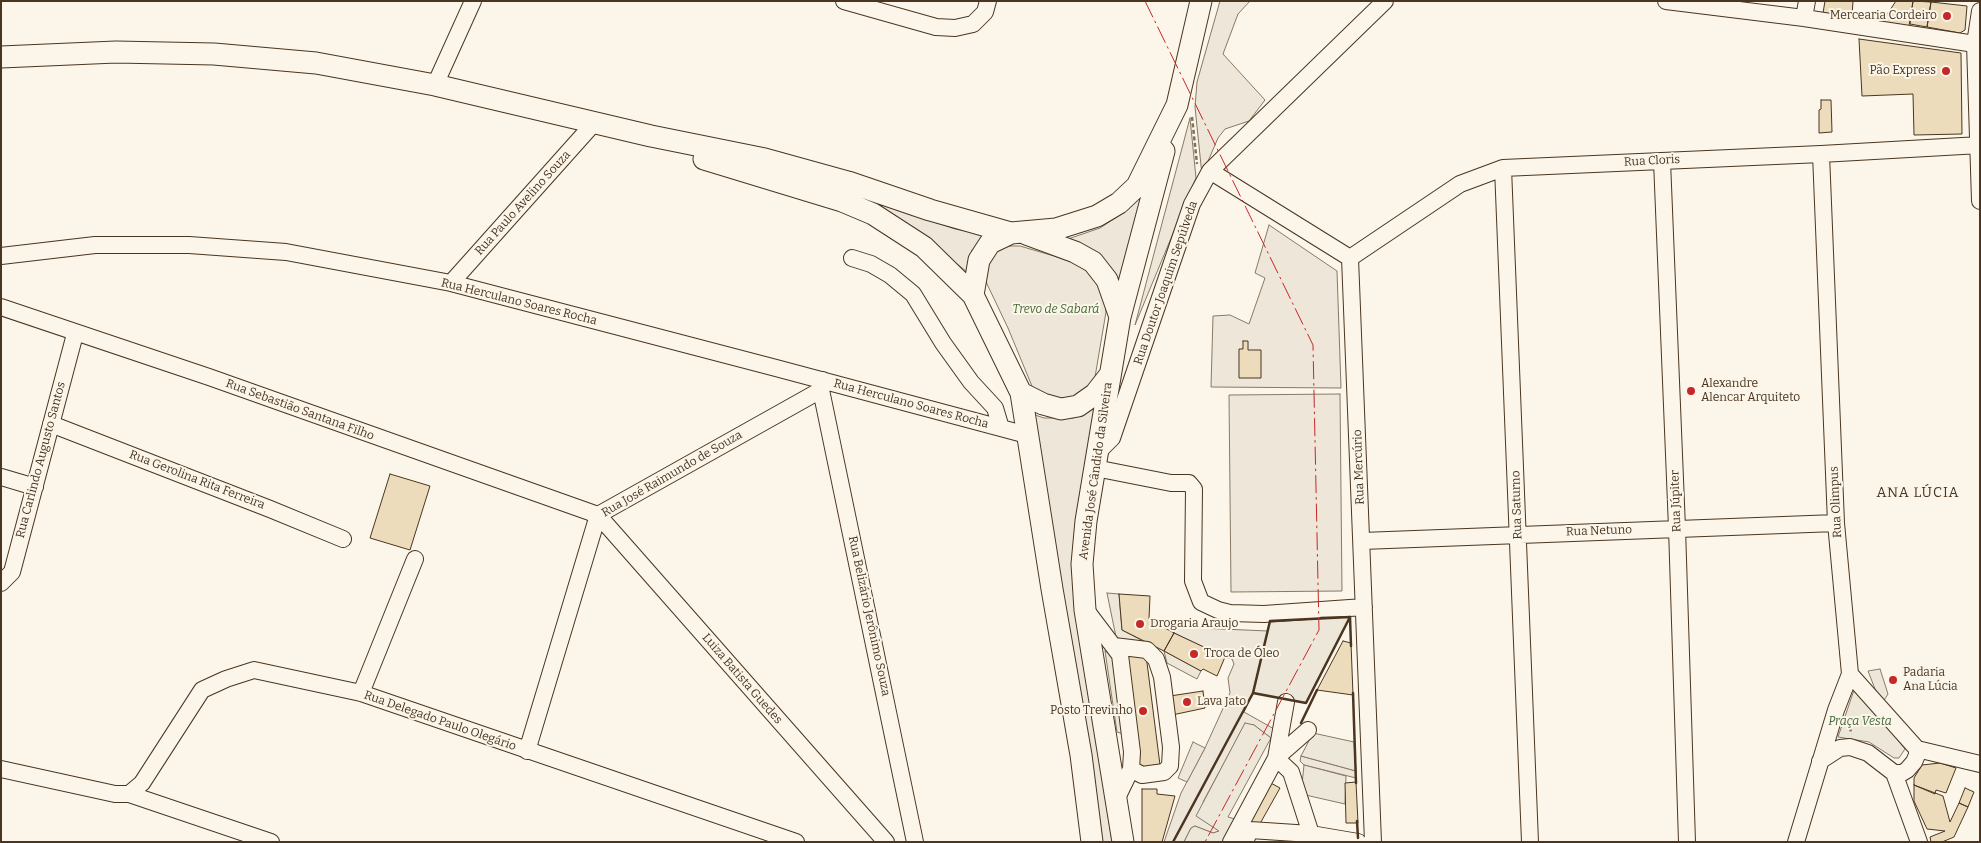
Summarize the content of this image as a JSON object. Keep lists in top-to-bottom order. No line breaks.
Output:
{"streets":{"main road":["Avenida José Cândido da Silveira"],"street":["Rua Cloris","Rua Paulo Avelino Souza","Rua Doutor Joaquim Sepúlveda","Rua Herculano Soares Rocha","Rua Sebastião Santana Filho","Rua Carlindo Augusto Santos","Rua Mercúrio","Rua José Raimundo de Souza","Rua Gerolina Rita Ferreira","Rua Júpiter","Rua Olimpus","Rua Saturno","Rua Netuno","Rua Belizário Jerônimo Souza","Luiza Batista Guedes","Rua Delegado Paulo Olegário"]},"crossings":[["Rua Cloris","Rua Mercúrio"],["Rua Cloris","Rua Júpiter"],["Rua Cloris","Rua Olimpus"],["Rua Cloris","Rua Saturno"],["Rua Paulo Avelino Souza","Rua Herculano Soares Rocha"],["Rua Doutor Joaquim Sepúlveda","Avenida José Cândido da Silveira"],["Rua Herculano Soares Rocha","Rua José Raimundo de Souza"],["Rua Herculano Soares Rocha","Rua Belizário Jerônimo Souza"],["Rua Sebastião Santana Filho","Rua Carlindo Augusto Santos"],["Rua Sebastião Santana Filho","Rua José Raimundo de Souza"],["Rua Sebastião Santana Filho","Luiza Batista Guedes"],["Rua Carlindo Augusto Santos","Rua Gerolina Rita Ferreira"],["Rua Mercúrio","Rua Netuno"],["Rua José Raimundo de Souza","Rua Belizário Jerônimo Souza"],["Rua José Raimundo de Souza","Luiza Batista Guedes"],["Rua José Raimundo de Souza","Rua Delegado Paulo Olegário"],["Rua Júpiter","Rua Netuno"],["Rua Olimpus","Rua Netuno"],["Rua Saturno","Rua Netuno"]],"districts":["ANA LÚCIA"],"parks":["Trevo de Sabará","Praça Vesta"],"places":["Mercearia Cordeiro","Pão Express","Alexandre Alencar Arquiteto","Drogaria Araujo","Troca de Óleo","Padaria Ana Lúcia","Lava Jato","Posto Trevinho"]}
